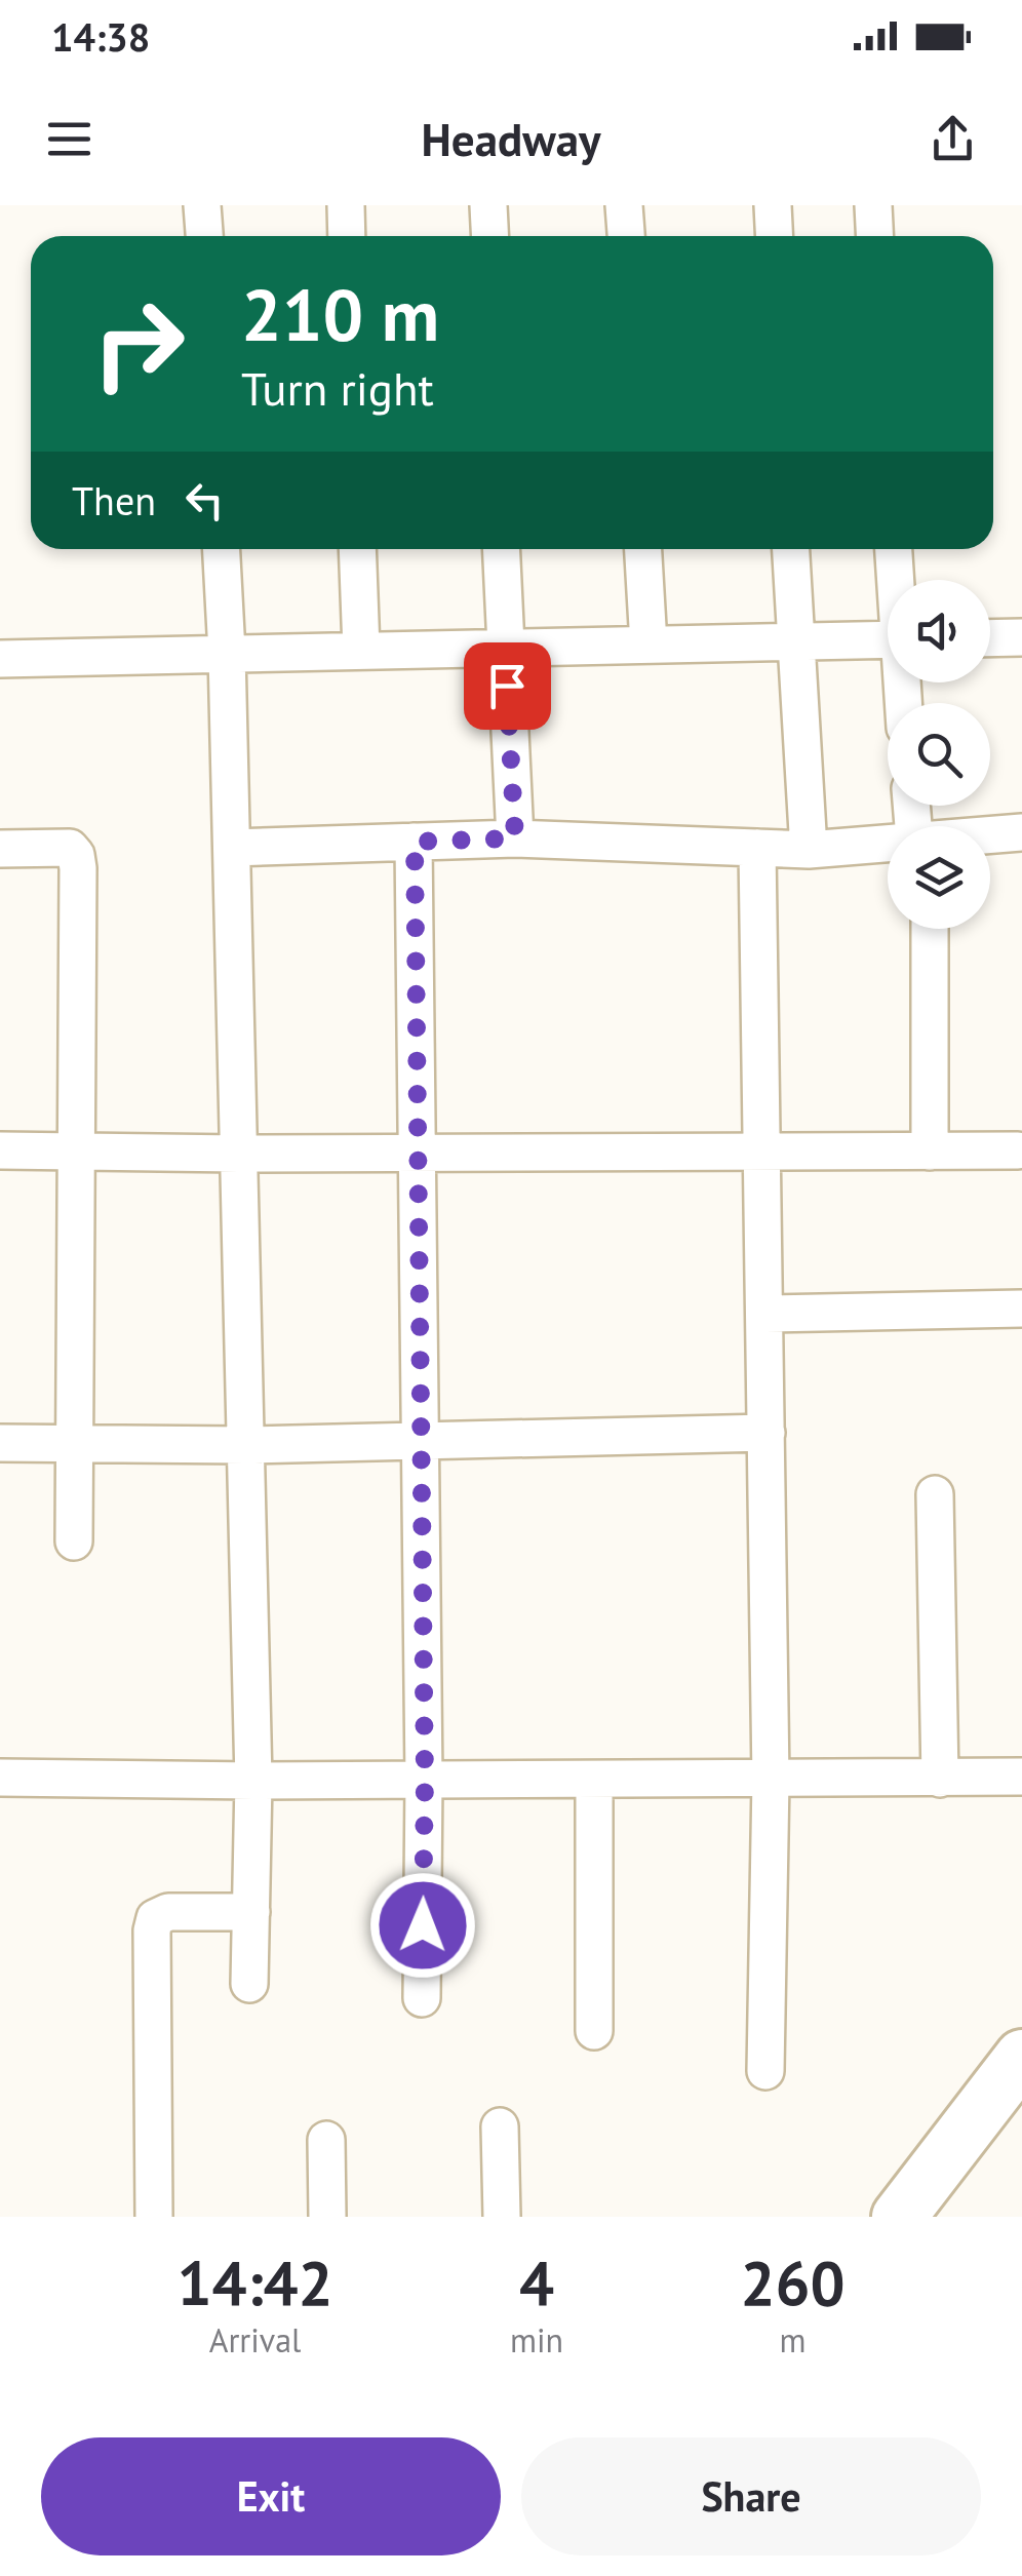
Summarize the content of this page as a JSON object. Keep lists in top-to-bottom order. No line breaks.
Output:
{"page":{"status":"14:38","header":"Headway","turn":["210 m","Turn right"],"then":"Then","eta":["14:42","Arrival","4","min","260","m"],"buttons":["Exit","Share"]}}
